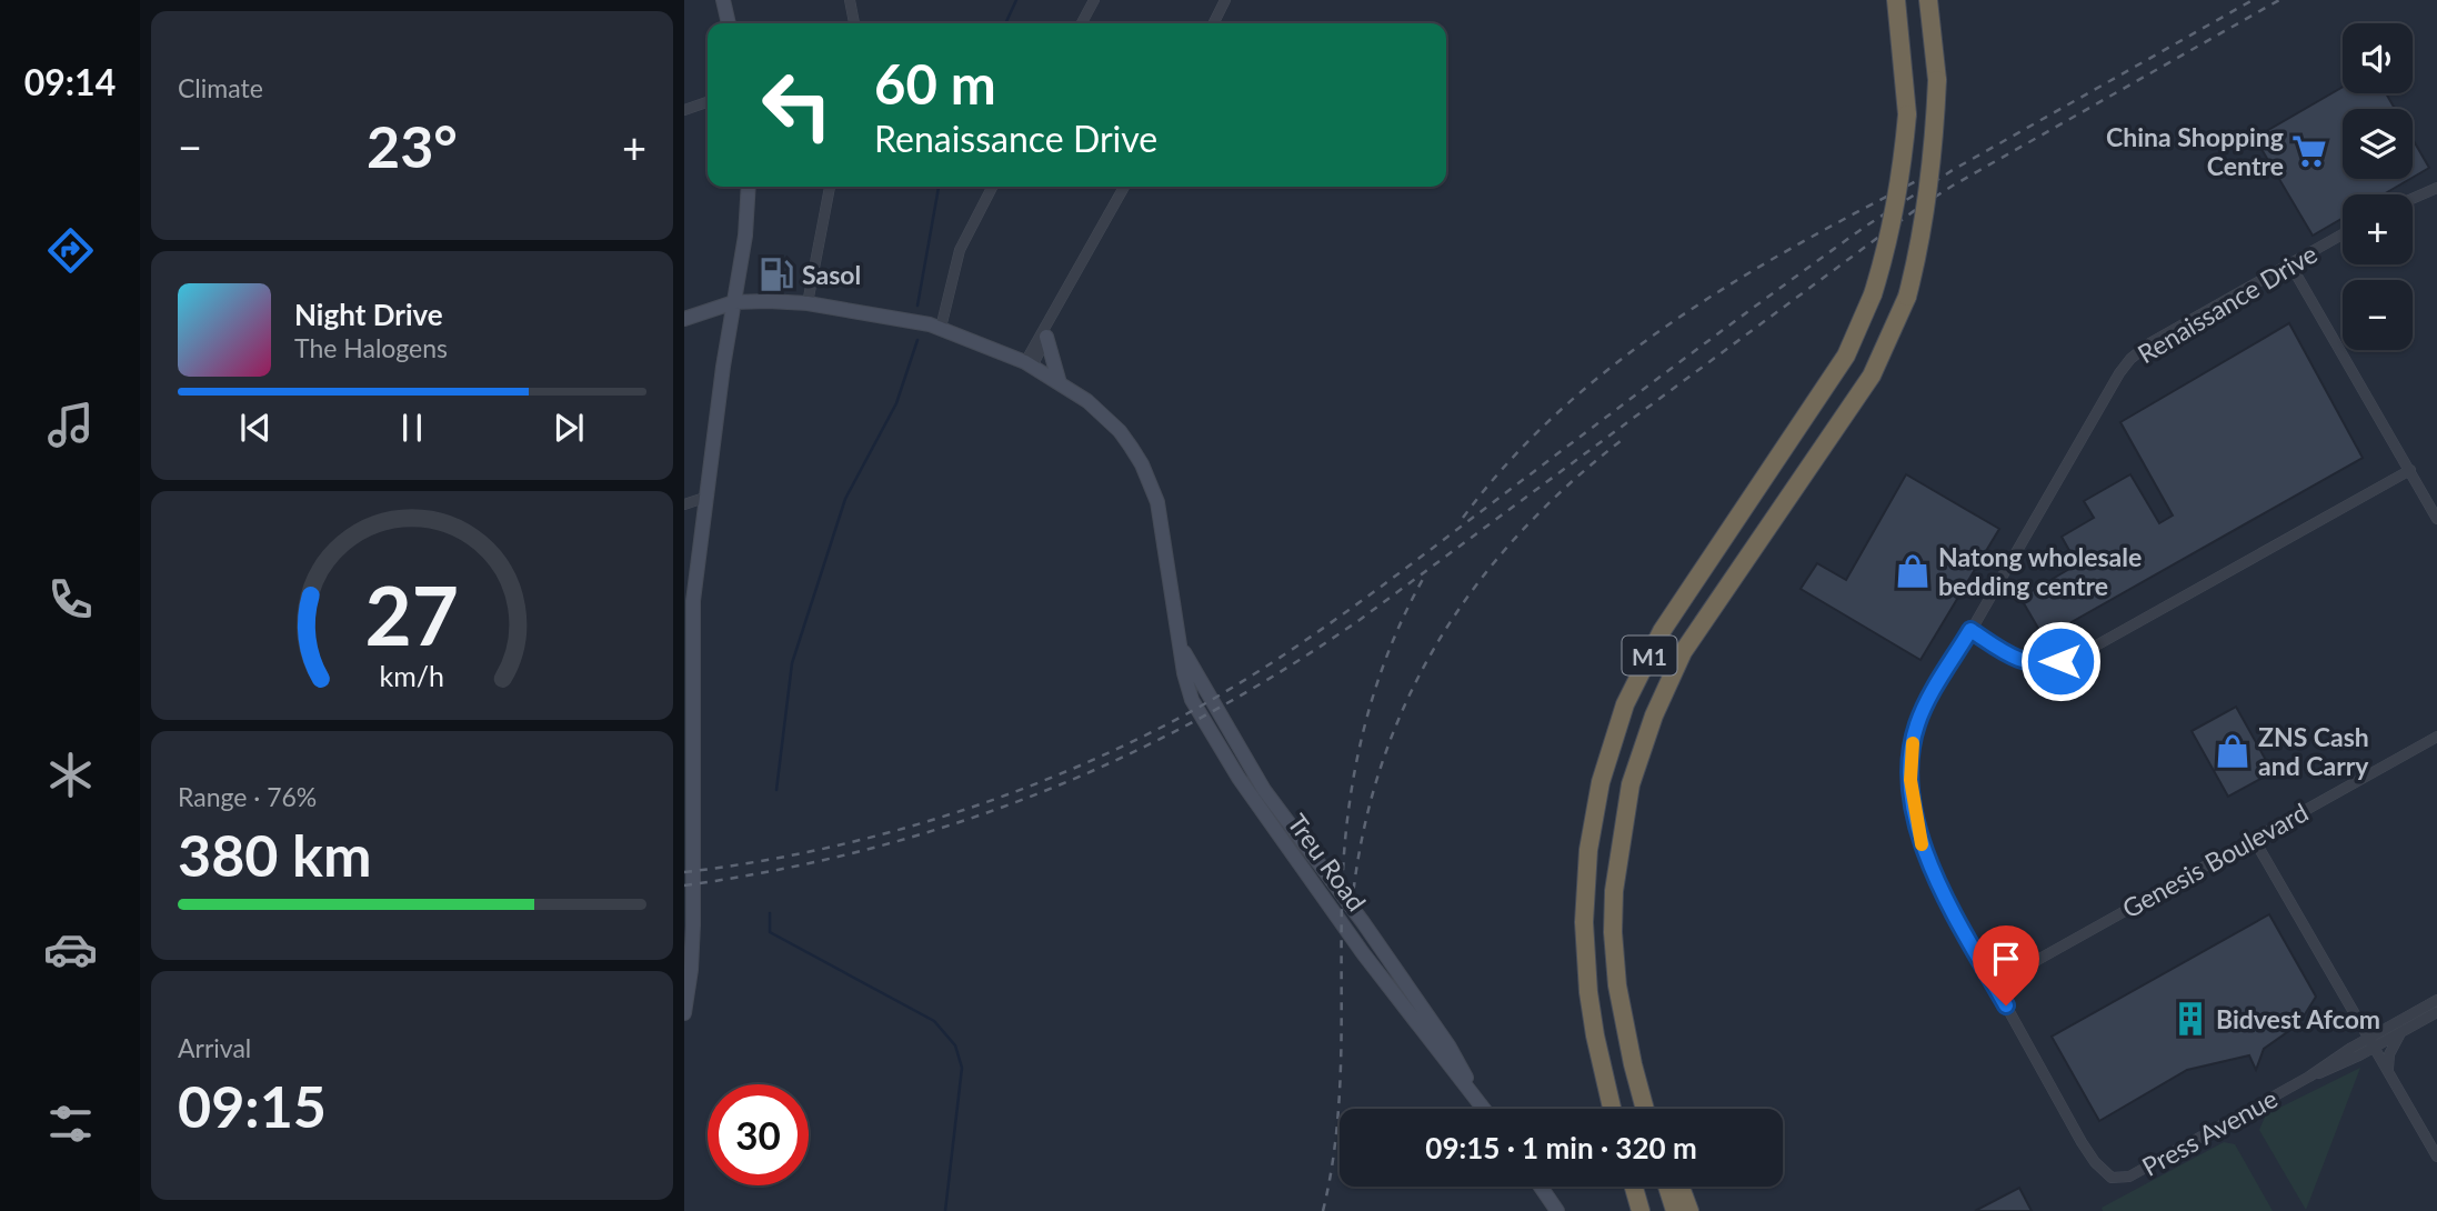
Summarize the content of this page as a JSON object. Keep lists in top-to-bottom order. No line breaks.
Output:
{"streets":{"highway":["M1"],"street":["Renaissance Drive","Genesis Boulevard","Treu Road","Press Avenue"]},"crossings":[["Renaissance Drive","Genesis Boulevard"],["Renaissance Drive","Press Avenue"]],"places":{"supermarket":["China Shopping Centre"],"fuel station":["Sasol"],"shop":["Natong wholesale bedding centre","ZNS Cash and Carry"],"building":["Bidvest Afcom"]},"page":{"tabs":"09:14","tile":["Climate",["Range · 76%","380 km"],["Arrival","09:15"]],"map_buttons":["+","−"],"turn":["60 m","Renaissance Drive"],"heat":["−","23°","+"],"song":["Night Drive","The Halogens"],"limit":"30","trip":"09:15 · 1 min · 320 m","gauge":["27","km/h"]}}
